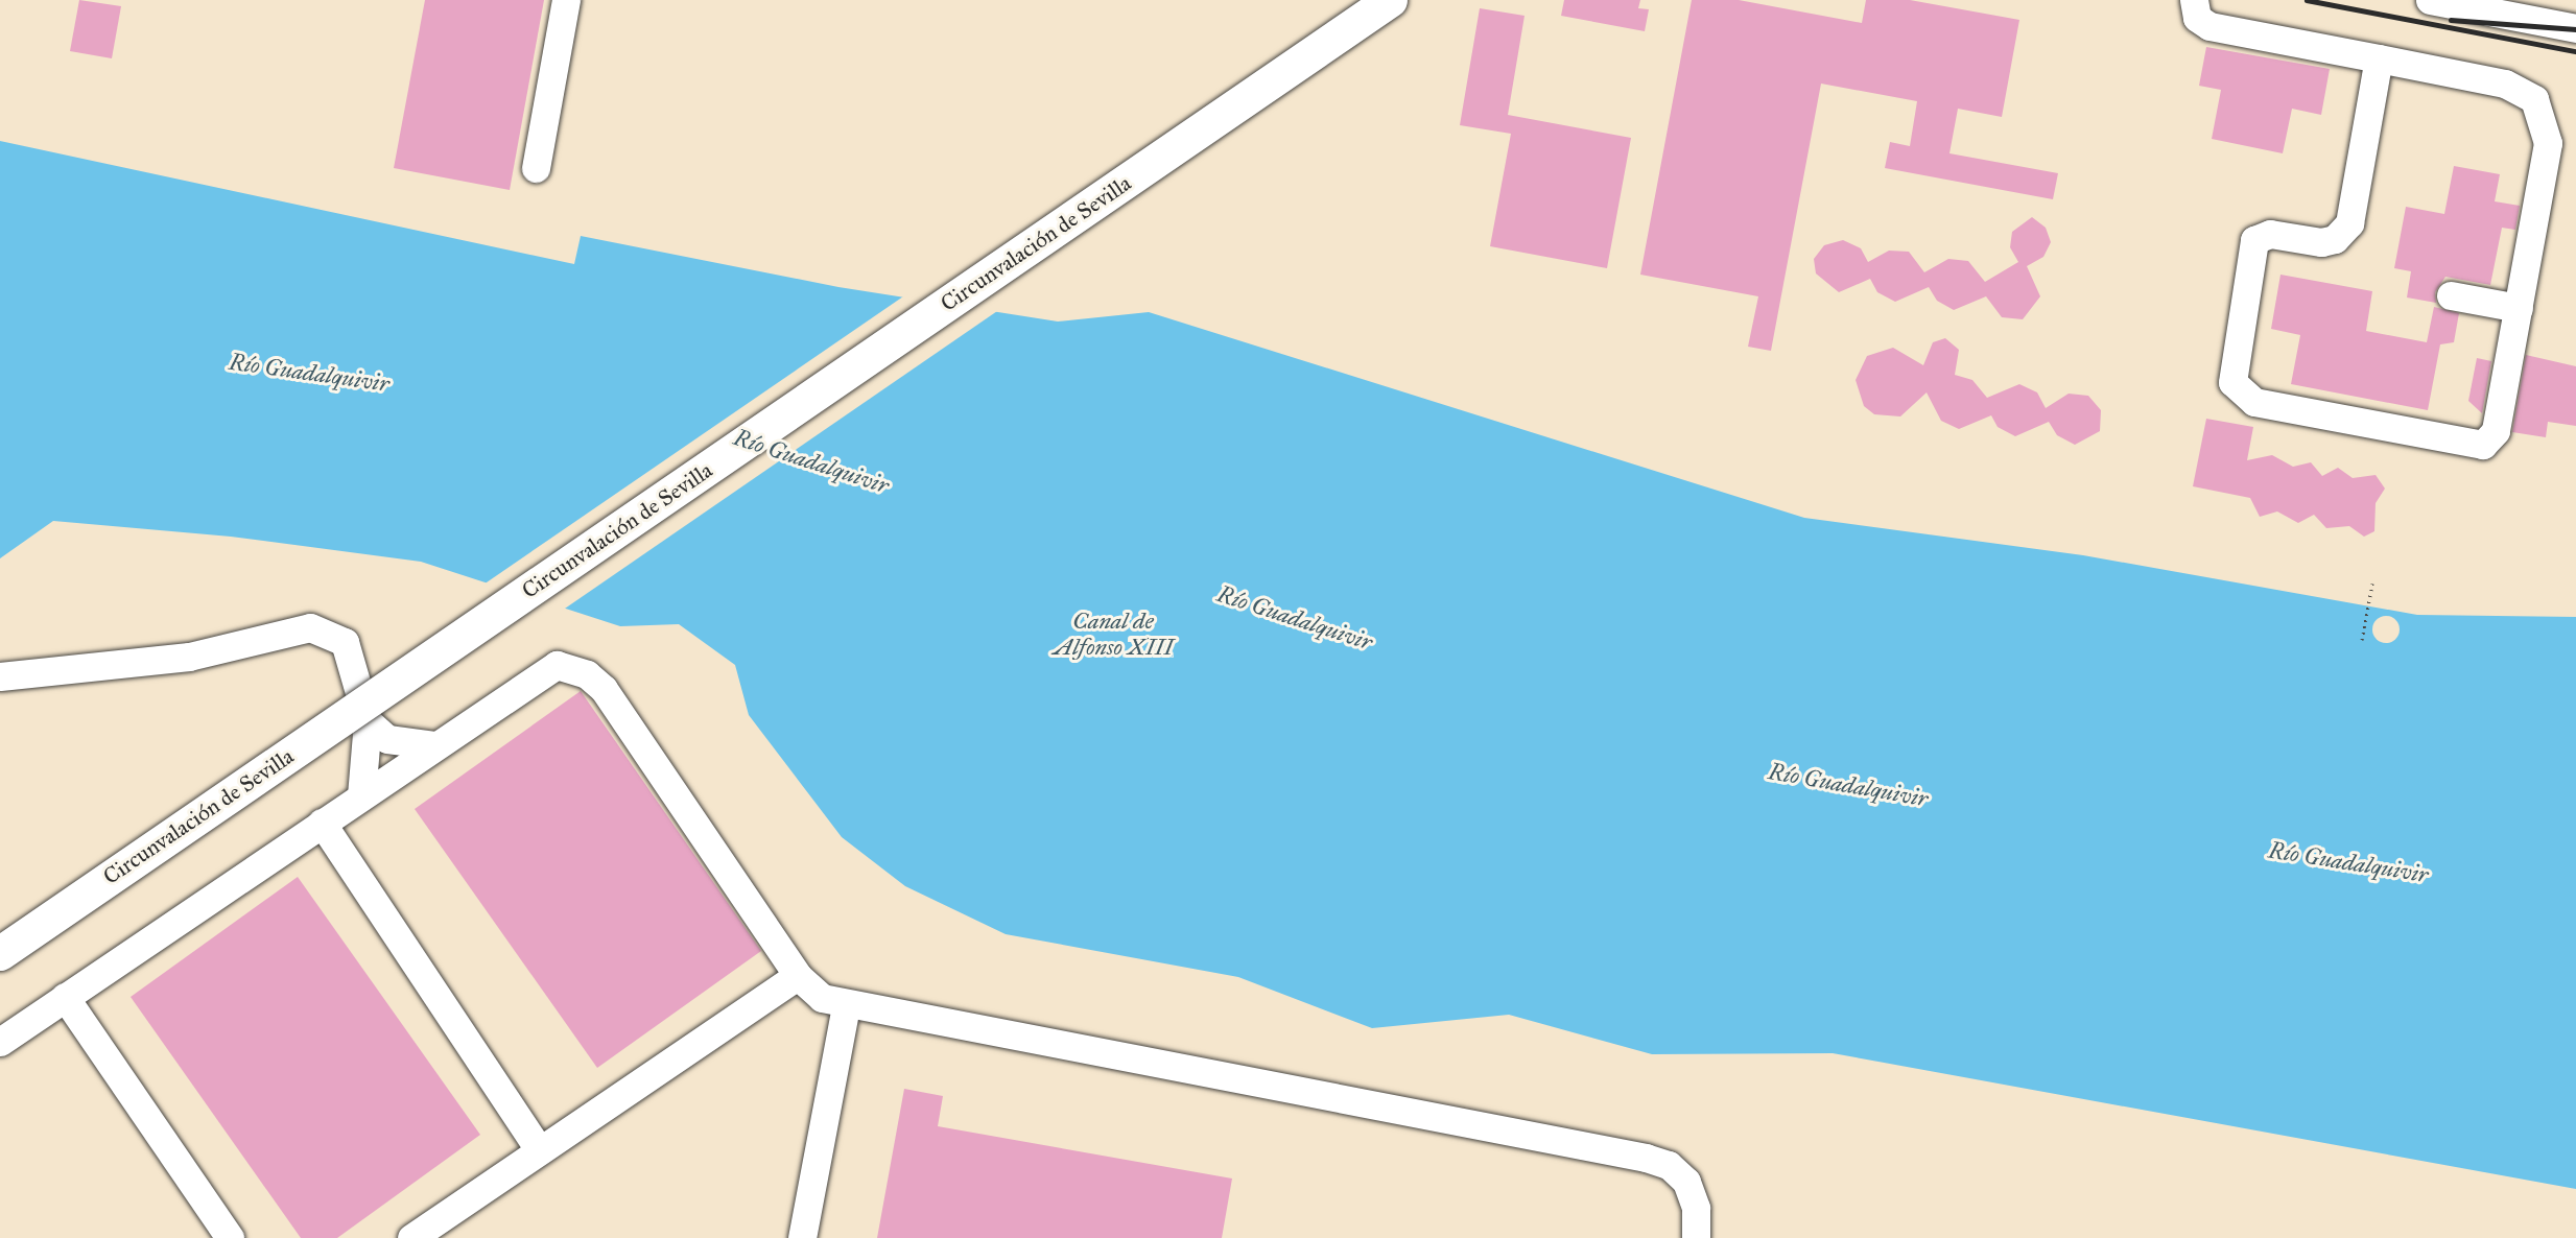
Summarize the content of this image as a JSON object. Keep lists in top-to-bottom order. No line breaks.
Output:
{"streets":{"highway":["Circunvalación de Sevilla"]},"water":["Río Guadalquivir","Canal de Alfonso XIII"]}
